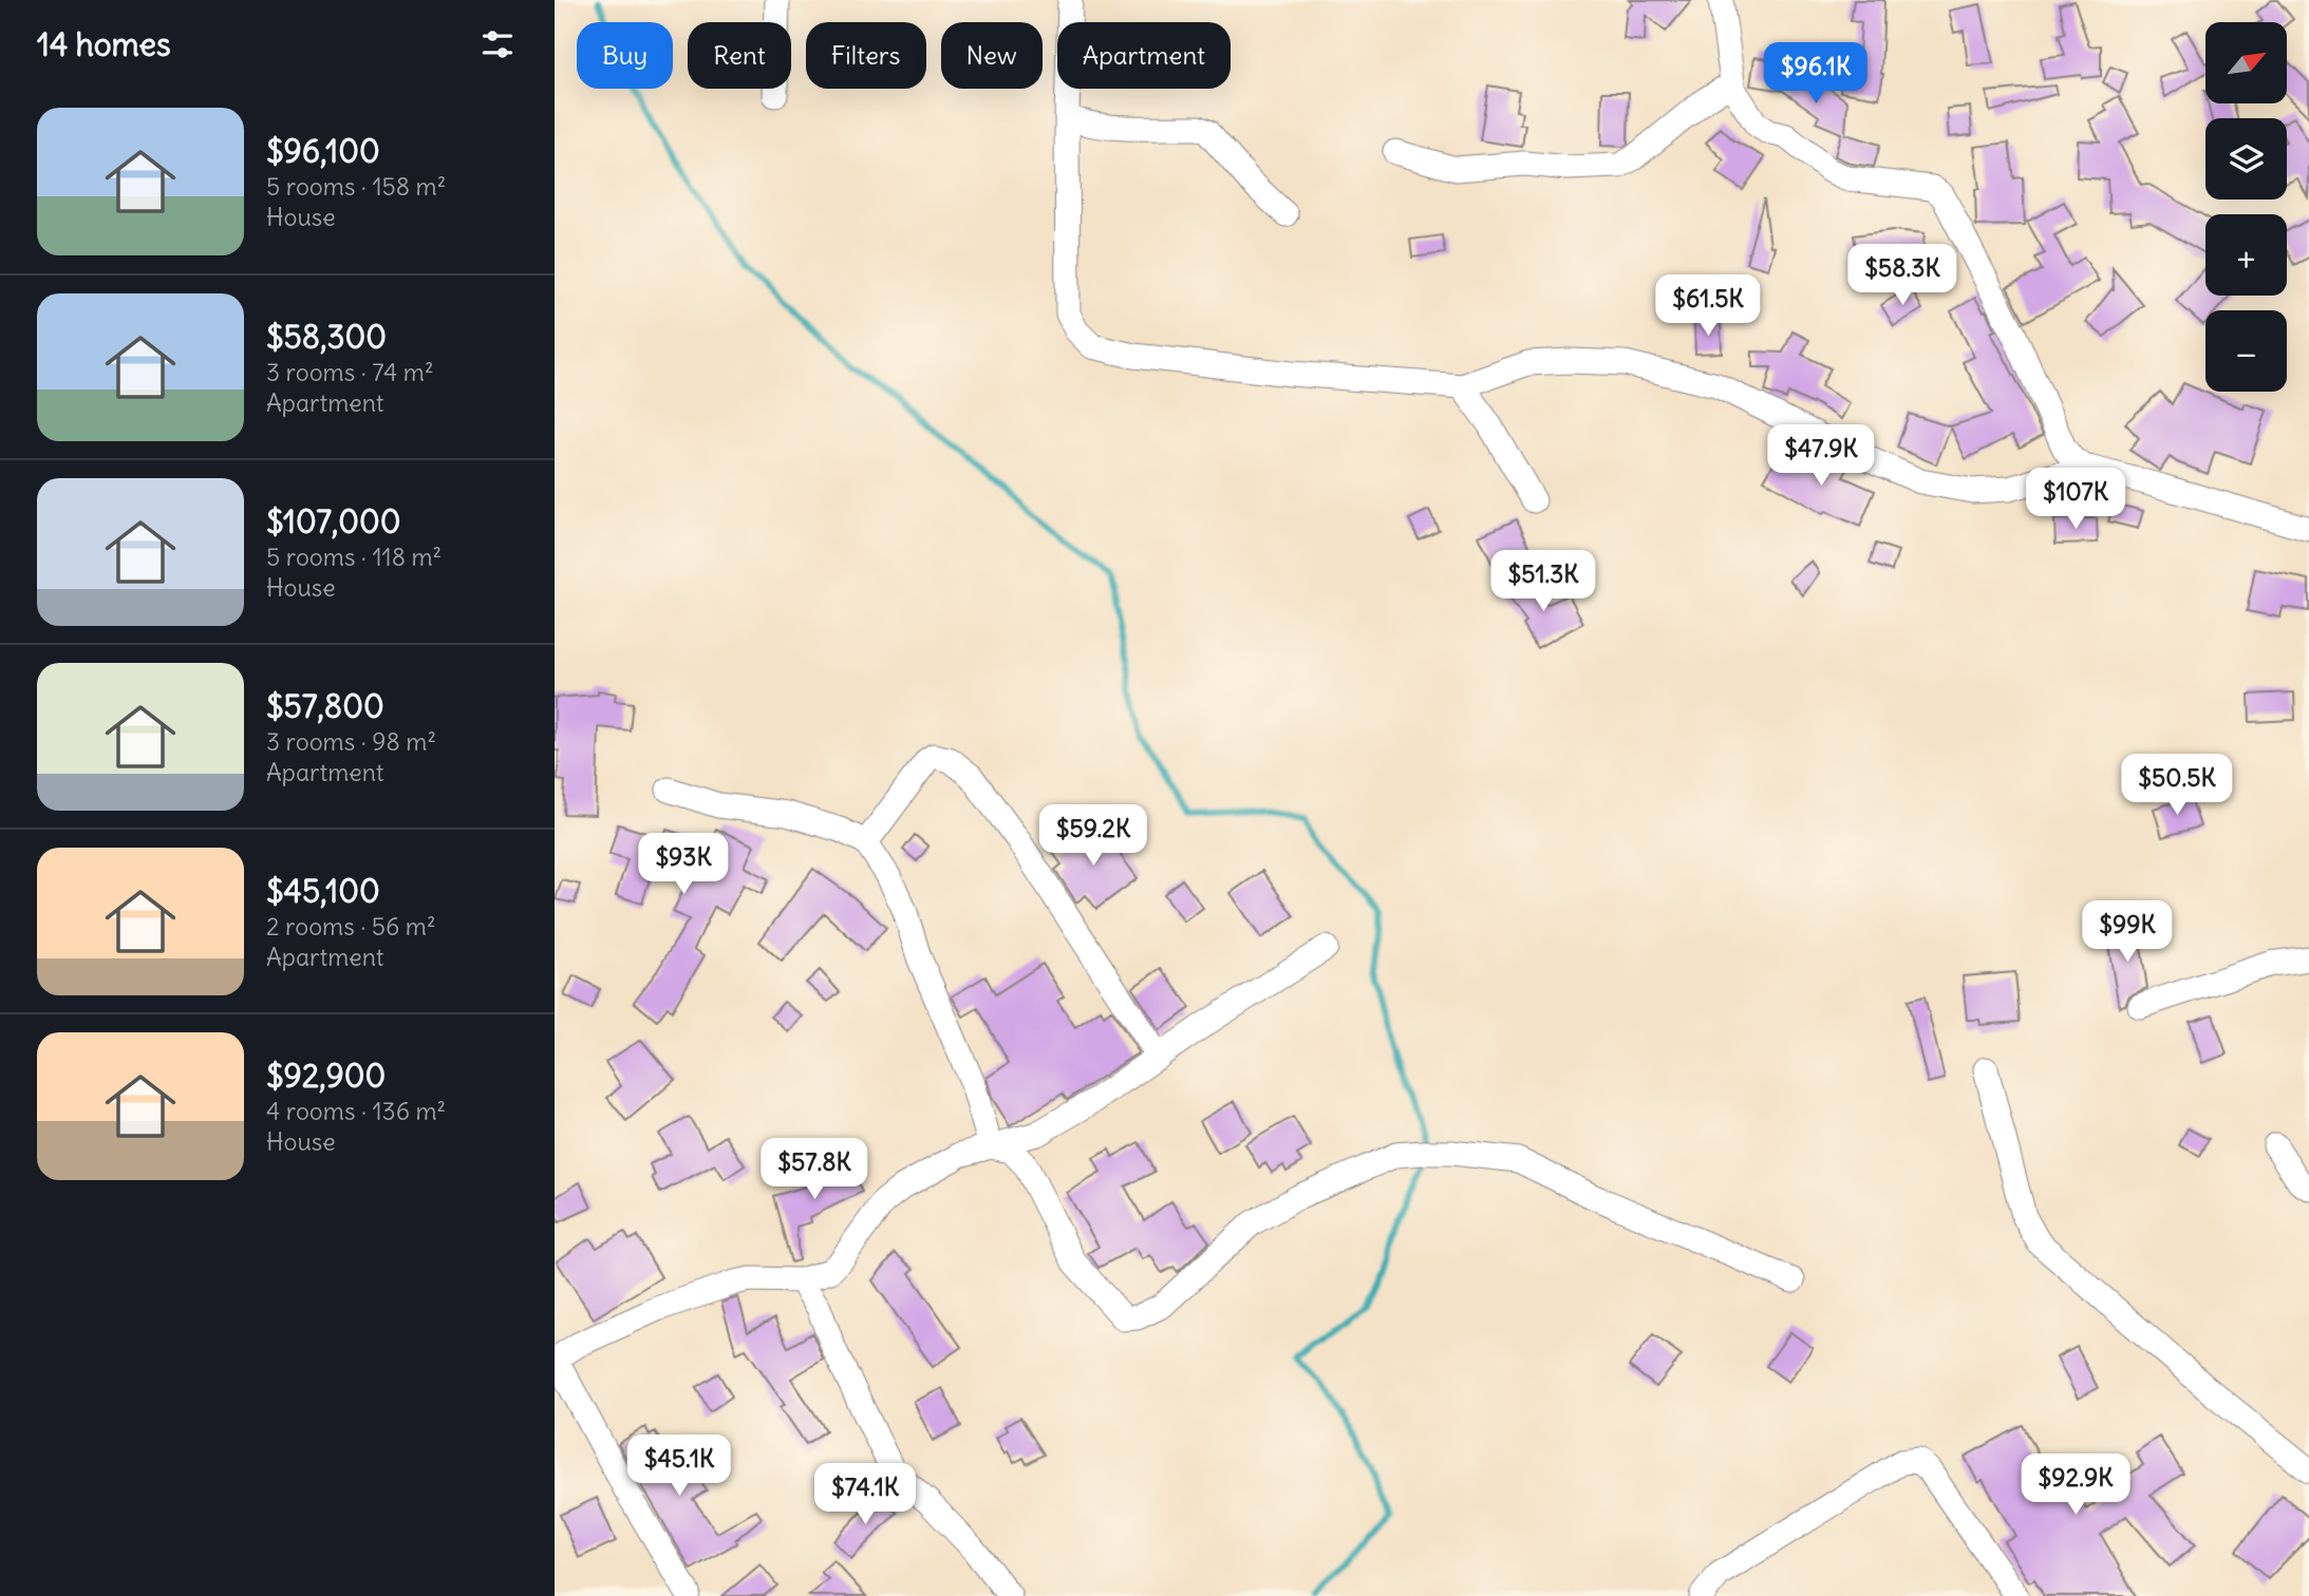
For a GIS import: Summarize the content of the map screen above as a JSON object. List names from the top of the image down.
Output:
{
  "north": "top right",
  "page": {
    "heading": "14 homes",
    "map_buttons": ["+", "−"],
    "chip": [
      "Buy",
      "Rent",
      "Filters",
      "New",
      "Apartment"
    ],
    "price": [
      "$96.1K",
      "$58.3K",
      "$61.5K",
      "$47.9K",
      "$107K",
      "$51.3K",
      "$50.5K",
      "$59.2K",
      "$93K",
      "$99K",
      "$57.8K",
      "$45.1K",
      "$92.9K",
      "$74.1K"
    ],
    "list": [
      {
        "name": "$96,100",
        "note": "5 rooms · 158 m² · House"
      },
      {
        "name": "$58,300",
        "note": "3 rooms · 74 m² · Apartment"
      },
      {
        "name": "$107,000",
        "note": "5 rooms · 118 m² · House"
      },
      {
        "name": "$57,800",
        "note": "3 rooms · 98 m² · Apartment"
      },
      {
        "name": "$45,100",
        "note": "2 rooms · 56 m² · Apartment"
      },
      {
        "name": "$92,900",
        "note": "4 rooms · 136 m² · House"
      }
    ]
  }
}
